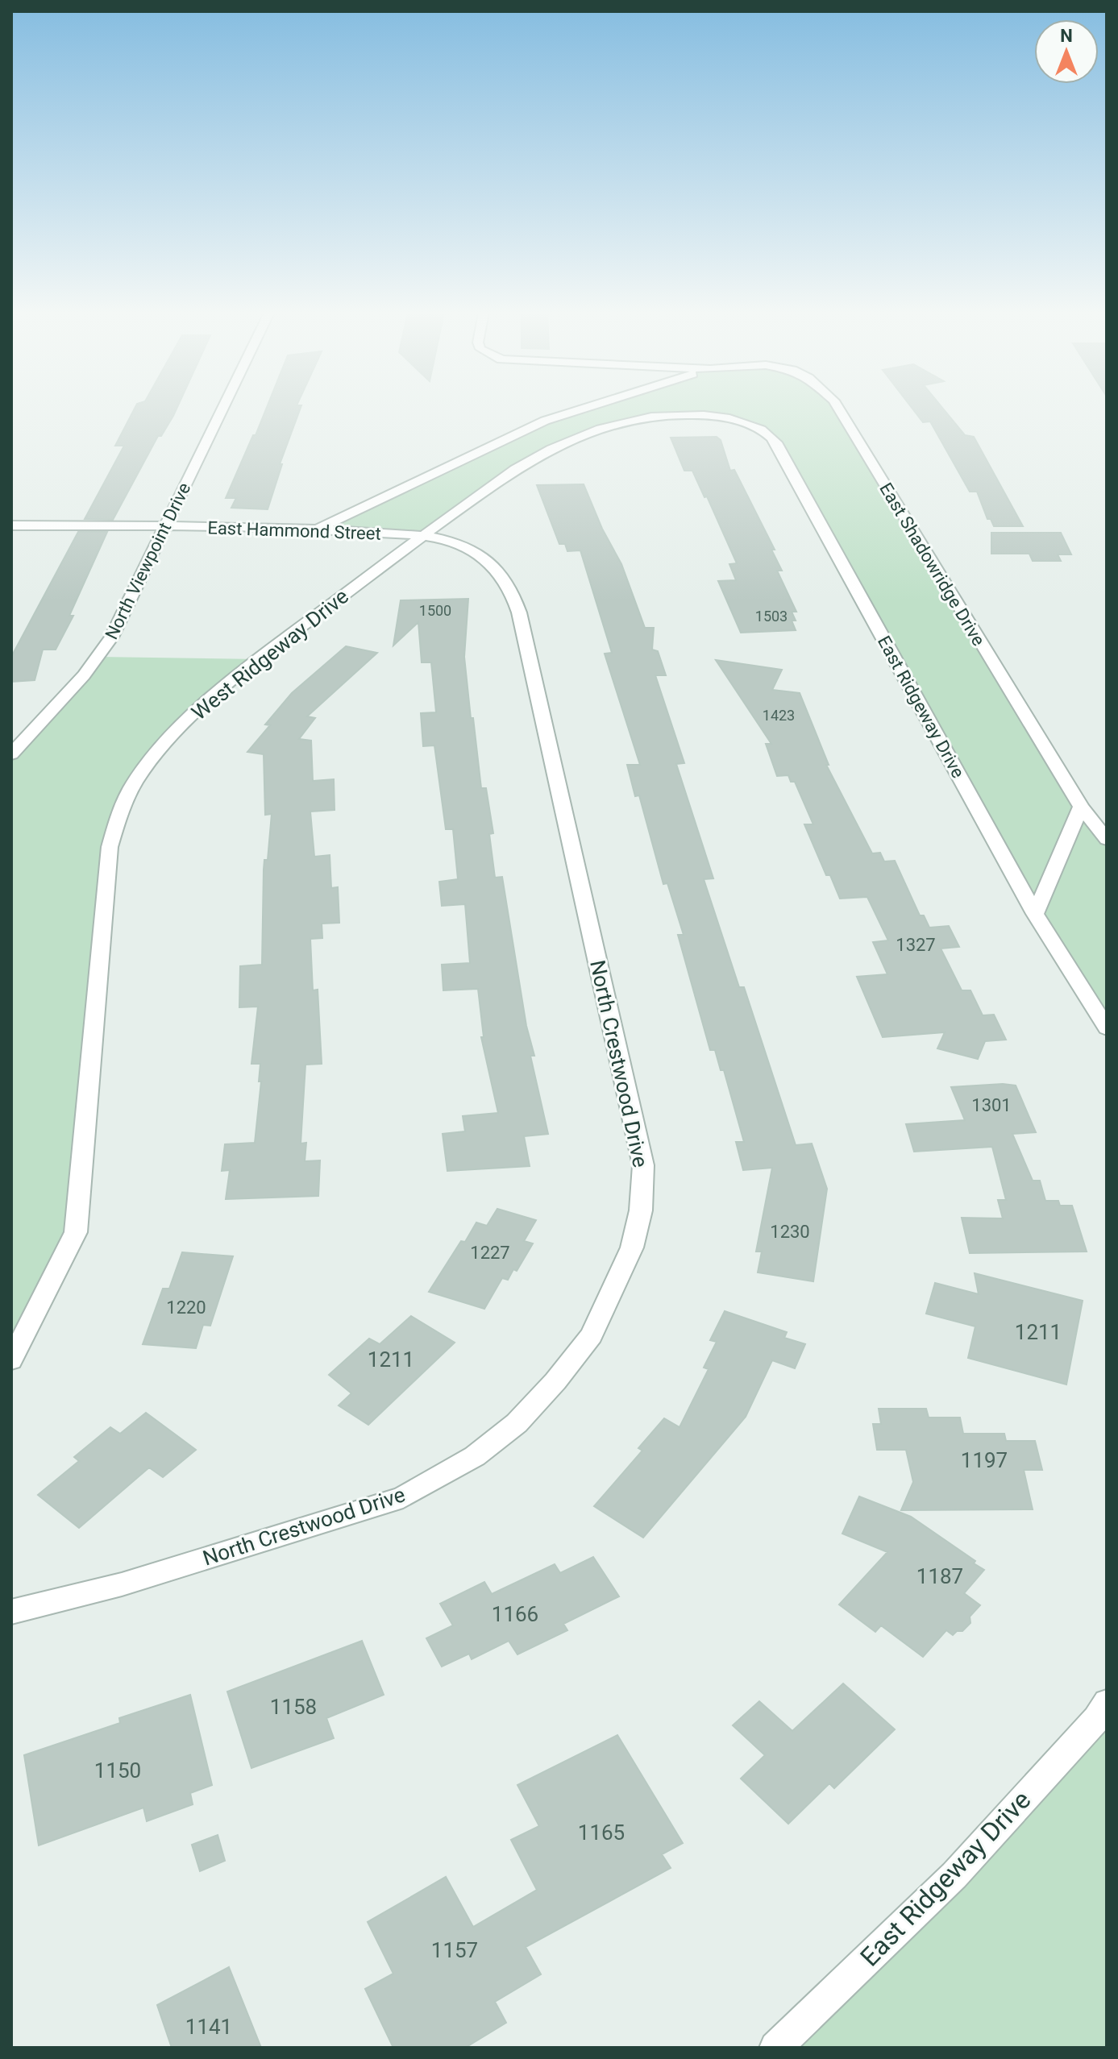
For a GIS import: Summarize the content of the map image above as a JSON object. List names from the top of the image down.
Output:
{
  "streets": {
    "street": [
      "East Hammond Street",
      "North Viewpoint Drive",
      "East Shadowridge Drive",
      "West Ridgeway Drive",
      "East Ridgeway Drive",
      "North Crestwood Drive"
    ]
  },
  "crossings": [
    ["East Hammond Street", "North Viewpoint Drive"],
    ["East Hammond Street", "West Ridgeway Drive"],
    ["East Hammond Street", "North Crestwood Drive"],
    ["West Ridgeway Drive", "East Ridgeway Drive"],
    ["West Ridgeway Drive", "North Crestwood Drive"]
  ],
  "house_numbers": [
    "1500",
    "1503",
    "1423",
    "1327",
    "1301",
    "1230",
    "1227",
    "1220",
    "1211",
    "1211",
    "1197",
    "1187",
    "1166",
    "1158",
    "1150",
    "1165",
    "1157",
    "1141"
  ],
  "north": "top"
}
